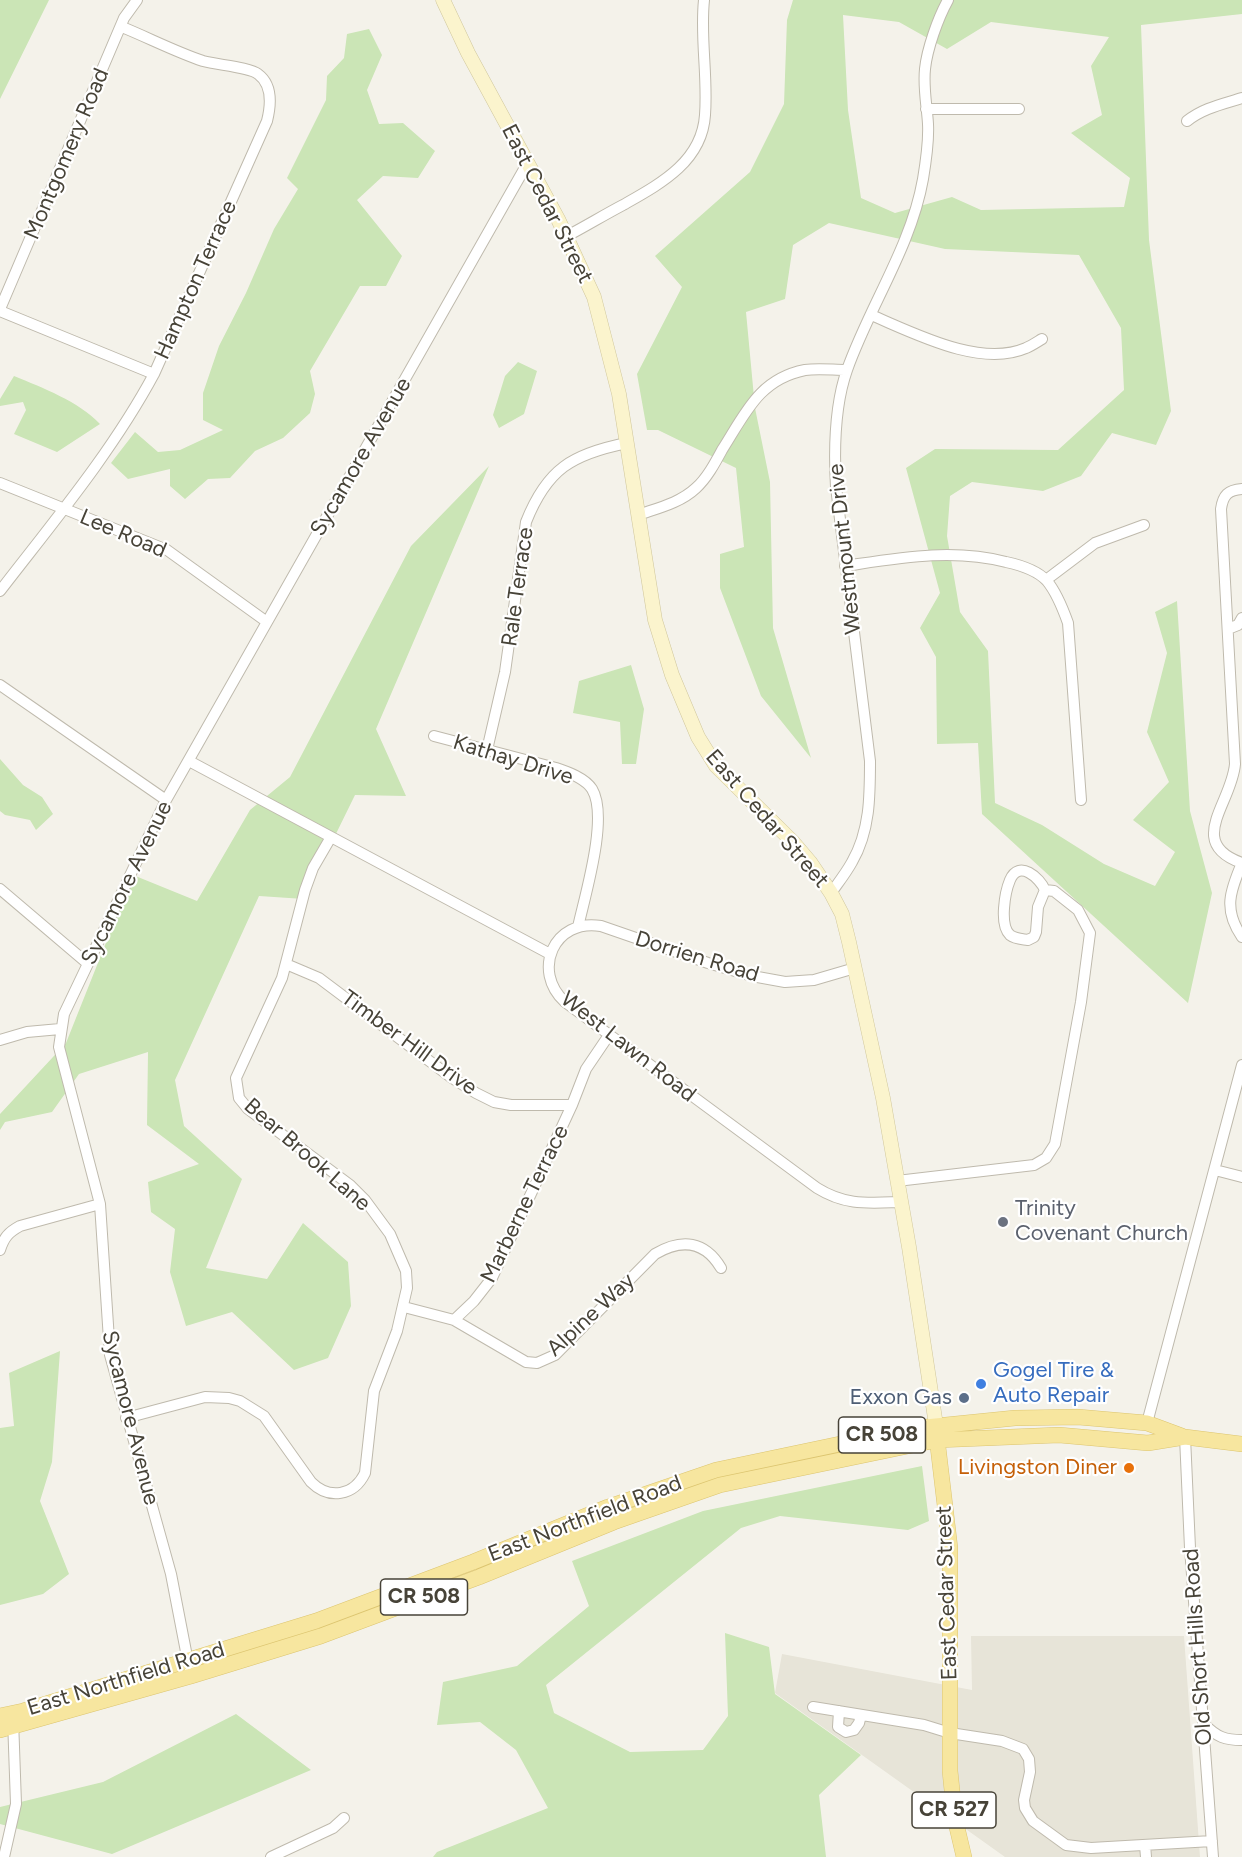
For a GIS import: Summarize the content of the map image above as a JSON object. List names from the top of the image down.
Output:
{
  "streets": {
    "main road": [
      "East Cedar Street",
      "CR 508",
      "East Northfield Road",
      "CR 527"
    ],
    "street": [
      "Montgomery Road",
      "Hampton Terrace",
      "Sycamore Avenue",
      "Lee Road",
      "Westmount Drive",
      "Rale Terrace",
      "Kathay Drive",
      "Dorrien Road",
      "Timber Hill Drive",
      "West Lawn Road",
      "Bear Brook Lane",
      "Marberne Terrace",
      "Alpine Way",
      "Old Short Hills Road"
    ]
  },
  "crossings": [
    ["Montgomery Road", "Hampton Terrace"],
    ["East Cedar Street", "Sycamore Avenue"],
    ["East Cedar Street", "Westmount Drive"],
    ["East Cedar Street", "Rale Terrace"],
    ["East Cedar Street", "Dorrien Road"],
    ["East Cedar Street", "West Lawn Road"],
    ["East Cedar Street", "East Northfield Road"],
    ["Hampton Terrace", "Lee Road"],
    ["Sycamore Avenue", "Lee Road"],
    ["Sycamore Avenue", "Bear Brook Lane"],
    ["Sycamore Avenue", "East Northfield Road"],
    ["Rale Terrace", "Kathay Drive"],
    ["Kathay Drive", "Dorrien Road"],
    ["Timber Hill Drive", "Bear Brook Lane"],
    ["Timber Hill Drive", "Marberne Terrace"],
    ["West Lawn Road", "Marberne Terrace"],
    ["Marberne Terrace", "Alpine Way"],
    ["East Northfield Road", "Old Short Hills Road"]
  ],
  "places": [
    "Trinity Covenant Church",
    "Gogel Tire & Auto Repair",
    "Exxon Gas",
    "Livingston Diner"
  ]
}
